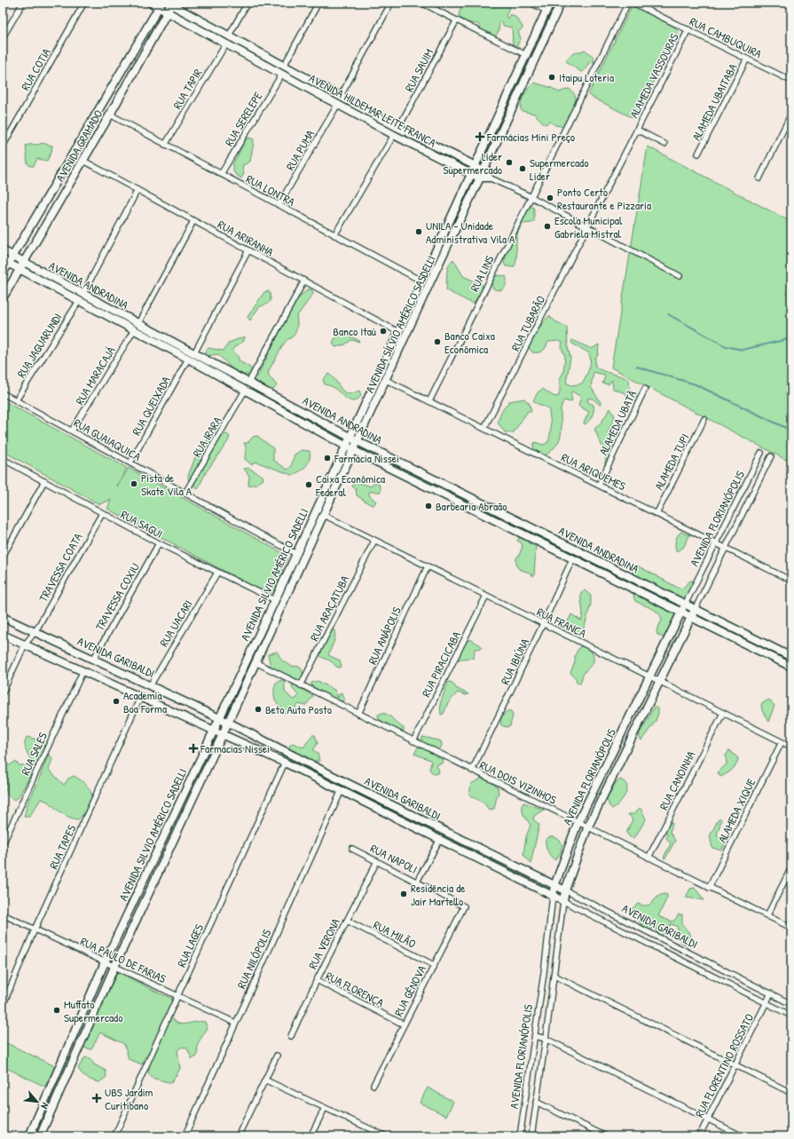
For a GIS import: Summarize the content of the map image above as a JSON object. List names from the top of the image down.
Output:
{
  "streets": {
    "main road": [
      "AVENIDA HILDEMAR LEITE FRANCA",
      "AVENIDA GRAMADO",
      "AVENIDA ANDRADINA",
      "AVENIDA SÍLVIO AMÉRICO SASDELLI",
      "AVENIDA FLORIANÓPOLIS",
      "AVENIDA SILVIO AMÉRICO SADELLI",
      "AVENIDA GARIBALDI"
    ],
    "street": [
      "RUA CAMBUQUIRA",
      "RUA COTIA",
      "RUA SAUIM",
      "ALAMEDA VASSOURAS",
      "RUA TAPIR",
      "ALAMEDA UBAITABA",
      "RUA SERELEPE",
      "RUA PUMA",
      "RUA LONTRA",
      "RUA ARIRANHA",
      "RUA LINS",
      "RUA TUBARÃO",
      "RUA JAGUARUNDI",
      "RUA MARACAJÁ",
      "RUA QUEIXADA",
      "ALAMEDA UBATÃ",
      "RUA IRARA",
      "RUA GUAIAQUICA",
      "ALAMEDA TUPI",
      "RUA ARIQUEMES",
      "RUA SAGUI",
      "TRAVESSA COATA",
      "TRAVESSA COXIU",
      "RUA ARAÇATUBA",
      "RUA FRANCA",
      "RUA UACARI",
      "RUA ANÁPOLIS",
      "RUA IBIÚNA",
      "RUA PIRACICABA",
      "RUA SALES",
      "RUA CANOINHA",
      "RUA DOIS VIZINHOS",
      "ALAMEDA XIQUE",
      "RUA TAPES",
      "RUA NAPOLI",
      "RUA MILÃO",
      "RUA VERONA",
      "RUA LAGES",
      "RUA NILÓPOLIS",
      "RUA PAULO DE FARIAS",
      "RUA FLORENÇA",
      "RUA GÊNOVA",
      "RUA FLORENTINO ROSSATO"
    ]
  },
  "crossings": [
    ["RUA CAMBUQUIRA", "ALAMEDA VASSOURAS"],
    ["RUA CAMBUQUIRA", "ALAMEDA UBAITABA"],
    ["RUA SAUIM", "AVENIDA HILDEMAR LEITE FRANCA"],
    ["ALAMEDA VASSOURAS", "RUA TUBARÃO"],
    ["RUA TAPIR", "AVENIDA HILDEMAR LEITE FRANCA"],
    ["RUA TAPIR", "RUA LONTRA"],
    ["AVENIDA HILDEMAR LEITE FRANCA", "RUA SERELEPE"],
    ["AVENIDA HILDEMAR LEITE FRANCA", "AVENIDA GRAMADO"],
    ["AVENIDA HILDEMAR LEITE FRANCA", "RUA PUMA"],
    ["AVENIDA HILDEMAR LEITE FRANCA", "AVENIDA SÍLVIO AMÉRICO SASDELLI"],
    ["AVENIDA HILDEMAR LEITE FRANCA", "AVENIDA SILVIO AMÉRICO SADELLI"],
    ["RUA SERELEPE", "RUA LONTRA"],
    ["AVENIDA GRAMADO", "RUA LONTRA"],
    ["AVENIDA GRAMADO", "RUA ARIRANHA"],
    ["AVENIDA GRAMADO", "AVENIDA ANDRADINA"],
    ["RUA PUMA", "RUA LONTRA"],
    ["RUA LONTRA", "AVENIDA SILVIO AMÉRICO SADELLI"],
    ["RUA ARIRANHA", "AVENIDA SILVIO AMÉRICO SADELLI"],
    ["RUA LINS", "RUA ARIQUEMES"],
    ["AVENIDA ANDRADINA", "AVENIDA SÍLVIO AMÉRICO SASDELLI"],
    ["AVENIDA ANDRADINA", "RUA JAGUARUNDI"],
    ["AVENIDA ANDRADINA", "RUA MARACAJÁ"],
    ["AVENIDA ANDRADINA", "RUA QUEIXADA"],
    ["AVENIDA ANDRADINA", "RUA IRARA"],
    ["AVENIDA ANDRADINA", "AVENIDA FLORIANÓPOLIS"],
    ["AVENIDA ANDRADINA", "AVENIDA SILVIO AMÉRICO SADELLI"],
    ["AVENIDA ANDRADINA", "RUA IBIÚNA"],
    ["RUA TUBARÃO", "RUA ARIQUEMES"],
    ["AVENIDA SÍLVIO AMÉRICO SASDELLI", "RUA ARIQUEMES"],
    ["AVENIDA SÍLVIO AMÉRICO SASDELLI", "AVENIDA SILVIO AMÉRICO SADELLI"],
    ["RUA JAGUARUNDI", "RUA GUAIAQUICA"],
    ["RUA MARACAJÁ", "RUA GUAIAQUICA"],
    ["RUA QUEIXADA", "RUA GUAIAQUICA"],
    ["ALAMEDA UBATÃ", "RUA ARIQUEMES"],
    ["RUA IRARA", "RUA GUAIAQUICA"],
    ["RUA GUAIAQUICA", "AVENIDA SILVIO AMÉRICO SADELLI"],
    ["ALAMEDA TUPI", "RUA ARIQUEMES"],
    ["RUA ARIQUEMES", "AVENIDA FLORIANÓPOLIS"],
    ["AVENIDA FLORIANÓPOLIS", "RUA FRANCA"],
    ["AVENIDA FLORIANÓPOLIS", "AVENIDA GARIBALDI"],
    ["AVENIDA FLORIANÓPOLIS", "RUA DOIS VIZINHOS"],
    ["RUA SAGUI", "TRAVESSA COATA"],
    ["RUA SAGUI", "AVENIDA SILVIO AMÉRICO SADELLI"],
    ["RUA SAGUI", "TRAVESSA COXIU"],
    ["RUA SAGUI", "RUA UACARI"],
    ["TRAVESSA COATA", "AVENIDA GARIBALDI"],
    ["AVENIDA SILVIO AMÉRICO SADELLI", "RUA FRANCA"],
    ["AVENIDA SILVIO AMÉRICO SADELLI", "AVENIDA GARIBALDI"],
    ["AVENIDA SILVIO AMÉRICO SADELLI", "RUA DOIS VIZINHOS"],
    ["AVENIDA SILVIO AMÉRICO SADELLI", "RUA PAULO DE FARIAS"],
    ["TRAVESSA COXIU", "AVENIDA GARIBALDI"],
    ["RUA ARAÇATUBA", "RUA FRANCA"],
    ["RUA ARAÇATUBA", "RUA DOIS VIZINHOS"],
    ["RUA FRANCA", "RUA ANÁPOLIS"],
    ["RUA FRANCA", "RUA IBIÚNA"],
    ["RUA FRANCA", "RUA PIRACICABA"],
    ["RUA FRANCA", "RUA CANOINHA"],
    ["RUA FRANCA", "ALAMEDA XIQUE"],
    ["RUA UACARI", "AVENIDA GARIBALDI"],
    ["RUA ANÁPOLIS", "RUA DOIS VIZINHOS"],
    ["AVENIDA GARIBALDI", "RUA SALES"],
    ["AVENIDA GARIBALDI", "RUA TAPES"],
    ["AVENIDA GARIBALDI", "RUA LAGES"],
    ["AVENIDA GARIBALDI", "RUA NILÓPOLIS"],
    ["AVENIDA GARIBALDI", "RUA FLORENTINO ROSSATO"],
    ["RUA IBIÚNA", "RUA DOIS VIZINHOS"],
    ["RUA PIRACICABA", "RUA DOIS VIZINHOS"],
    ["RUA CANOINHA", "RUA DOIS VIZINHOS"],
    ["RUA DOIS VIZINHOS", "ALAMEDA XIQUE"],
    ["RUA TAPES", "RUA PAULO DE FARIAS"],
    ["RUA NAPOLI", "RUA VERONA"],
    ["RUA NAPOLI", "RUA GÊNOVA"],
    ["RUA MILÃO", "RUA VERONA"],
    ["RUA MILÃO", "RUA GÊNOVA"],
    ["RUA VERONA", "RUA FLORENÇA"],
    ["RUA LAGES", "RUA PAULO DE FARIAS"],
    ["RUA NILÓPOLIS", "RUA PAULO DE FARIAS"],
    ["RUA FLORENÇA", "RUA GÊNOVA"]
  ],
  "places": {
    "other": [
      "Itaipu Loteria",
      "Líder Supermercado",
      "Supermercado Lider",
      "Ponto Certo Restaurante e Pizzaria",
      "Escola Municipal Gabriela Mistral",
      "UNILA - Unidade Administrativa Vila A",
      "Banco Itaú",
      "Banco Caixa Econômica",
      "Farmácia Nissei",
      "Pista de Skate Vila A",
      "Caixa Econômica Federal",
      "Barbearia Abraão",
      "Academia Boa Forma",
      "Beto Auto Posto",
      "Residência de Jair Martello",
      "Muffato Supermercado"
    ],
    "health": ["Farmácias Mini Preço", "Farmacias Nissei", "UBS Jardim Curitibano"]
  },
  "north": "bottom right"
}
